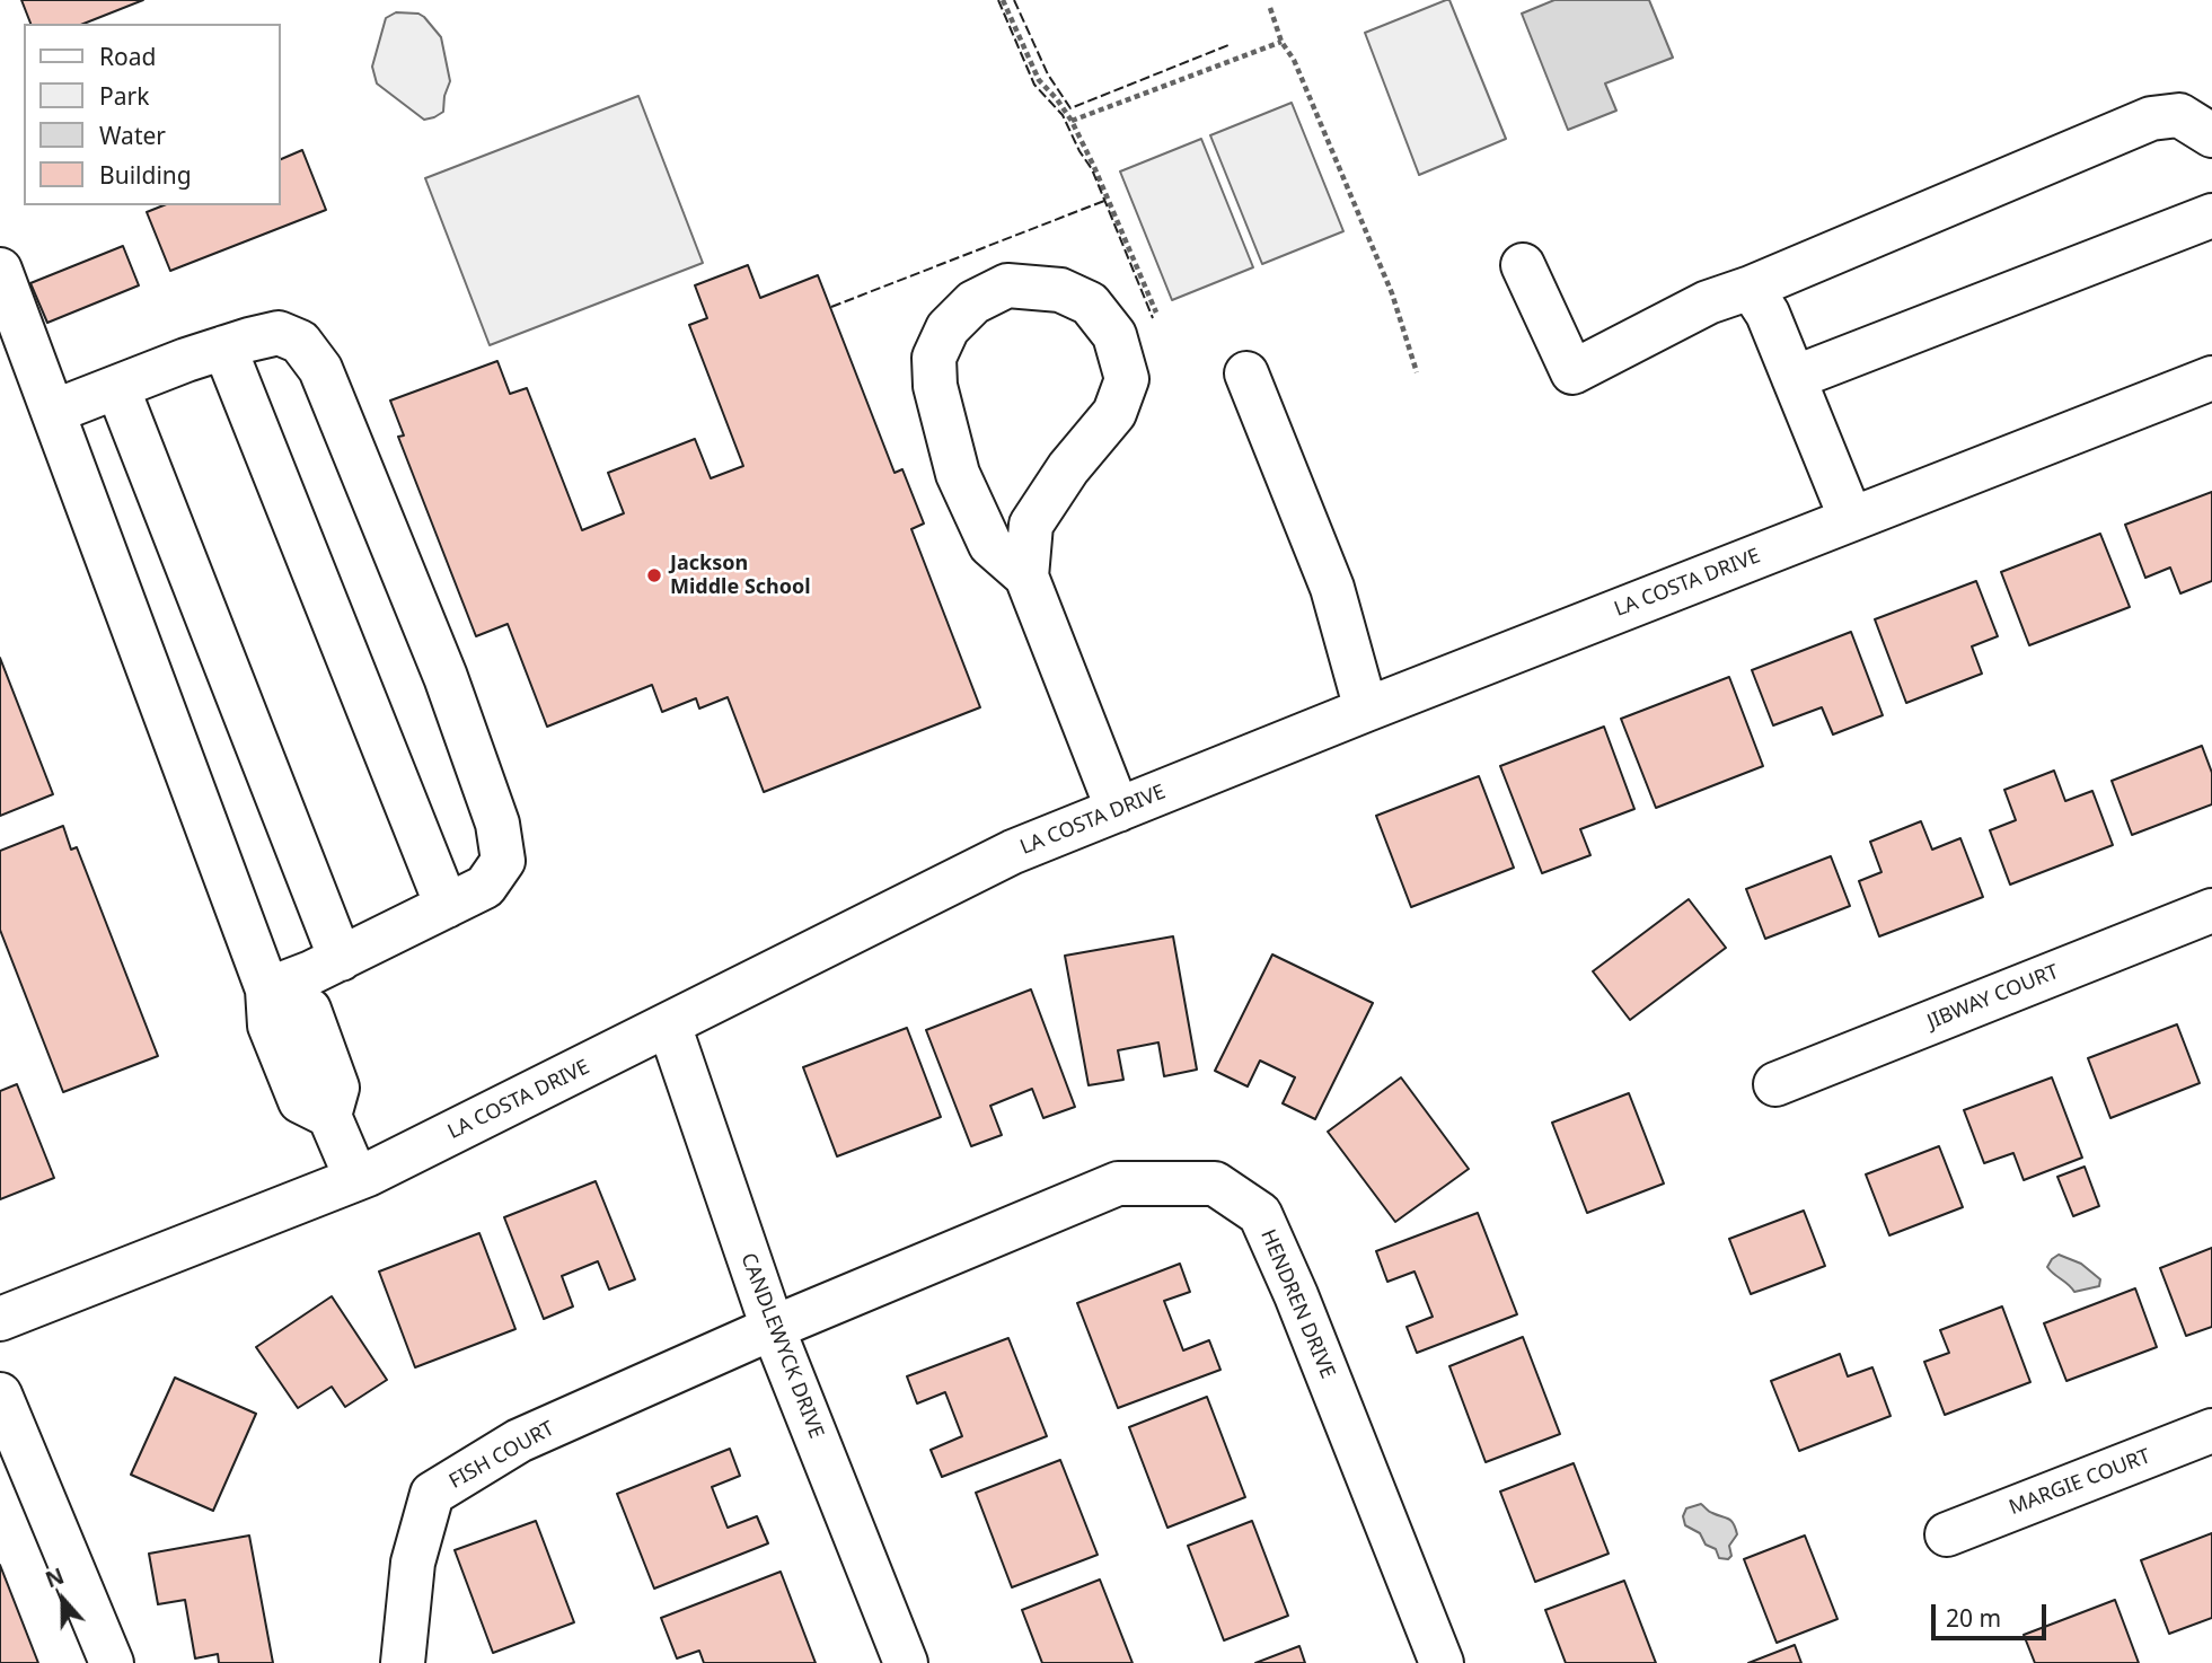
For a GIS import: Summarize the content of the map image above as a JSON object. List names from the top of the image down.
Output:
{
  "streets": {
    "street": [
      "LA COSTA DRIVE",
      "JIBWAY COURT",
      "HENDREN DRIVE",
      "CANDLEWYCK DRIVE",
      "FISH COURT",
      "MARGIE COURT"
    ]
  },
  "crossings": [
    ["LA COSTA DRIVE", "CANDLEWYCK DRIVE"],
    ["HENDREN DRIVE", "CANDLEWYCK DRIVE"],
    ["HENDREN DRIVE", "FISH COURT"],
    ["CANDLEWYCK DRIVE", "FISH COURT"]
  ],
  "places": ["Jackson Middle School"],
  "legend": [
    "Road",
    "Park",
    "Water",
    "Building"
  ],
  "scale_bar": "20 m",
  "north": "top"
}
